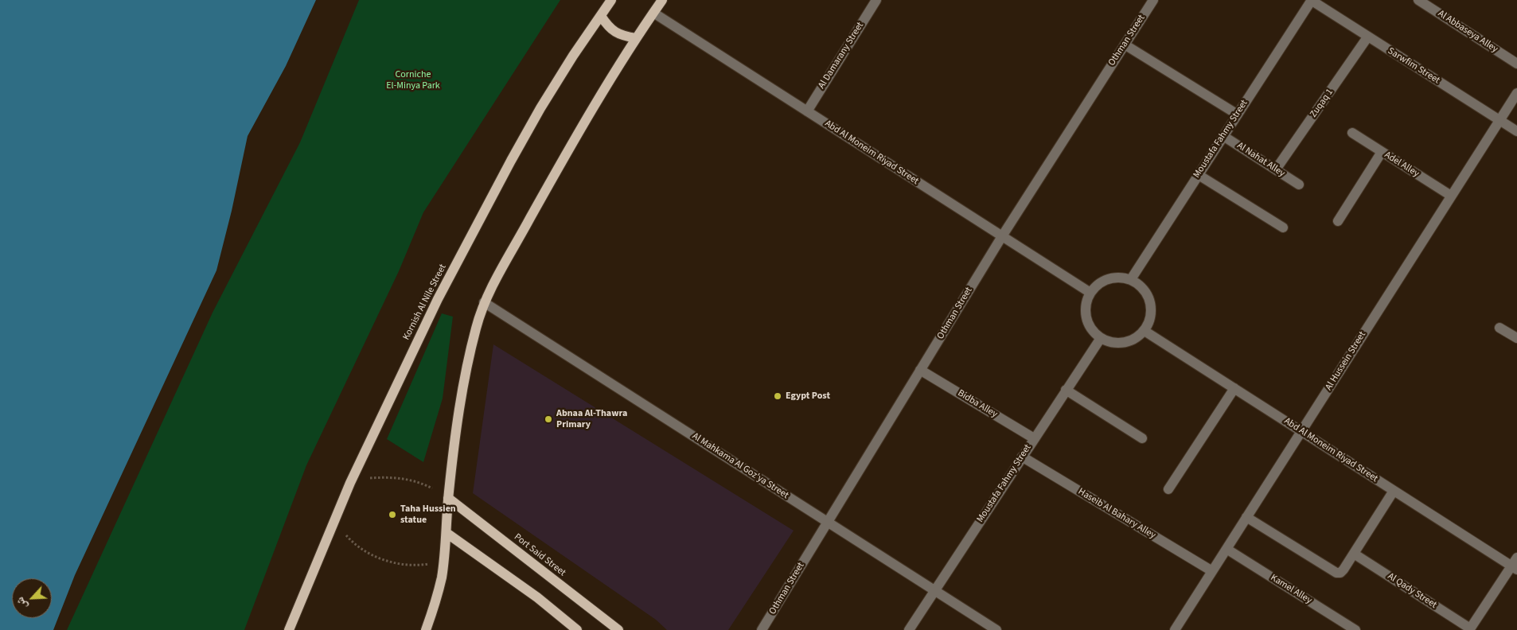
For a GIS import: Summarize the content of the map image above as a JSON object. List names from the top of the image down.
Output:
{
  "streets": {
    "main road": ["Kornish Al Nile Street", "Port Said Street"],
    "street": [
      "Al Abbaseya Alley",
      "Othman Street",
      "Al Damarany Street",
      "Sarwfim Street",
      "Zuqaq 1",
      "Moustafa Fahmy Street",
      "Abd Al Moneim Riyad Street",
      "Al Nahat Alley",
      "Adel Alley",
      "Al Hussein Street",
      "Bidba Alley",
      "Al Mahkama Al Goz'ya Street",
      "Haseib Al Bahary Alley",
      "Kamel Alley",
      "Al Qady Street"
    ]
  },
  "crossings": [
    ["Othman Street", "Abd Al Moneim Riyad Street"],
    ["Othman Street", "Bidba Alley"],
    ["Othman Street", "Al Mahkama Al Goz'ya Street"],
    ["Al Damarany Street", "Abd Al Moneim Riyad Street"],
    ["Sarwfim Street", "Zuqaq 1"],
    ["Sarwfim Street", "Moustafa Fahmy Street"],
    ["Sarwfim Street", "Al Hussein Street"],
    ["Zuqaq 1", "Al Nahat Alley"],
    ["Moustafa Fahmy Street", "Abd Al Moneim Riyad Street"],
    ["Moustafa Fahmy Street", "Al Nahat Alley"],
    ["Moustafa Fahmy Street", "Bidba Alley"],
    ["Moustafa Fahmy Street", "Al Mahkama Al Goz'ya Street"],
    ["Moustafa Fahmy Street", "Haseib Al Bahary Alley"],
    ["Abd Al Moneim Riyad Street", "Al Hussein Street"],
    ["Adel Alley", "Al Hussein Street"],
    ["Kornish Al Nile Street", "Port Said Street"],
    ["Al Hussein Street", "Haseib Al Bahary Alley"],
    ["Al Hussein Street", "Kamel Alley"]
  ],
  "parks": ["Corniche El-Minya Park"],
  "places": ["Egypt Post", "Abnaa Al-Thawra Primary", "Taha Hussien statue"],
  "north": "bottom left"
}
